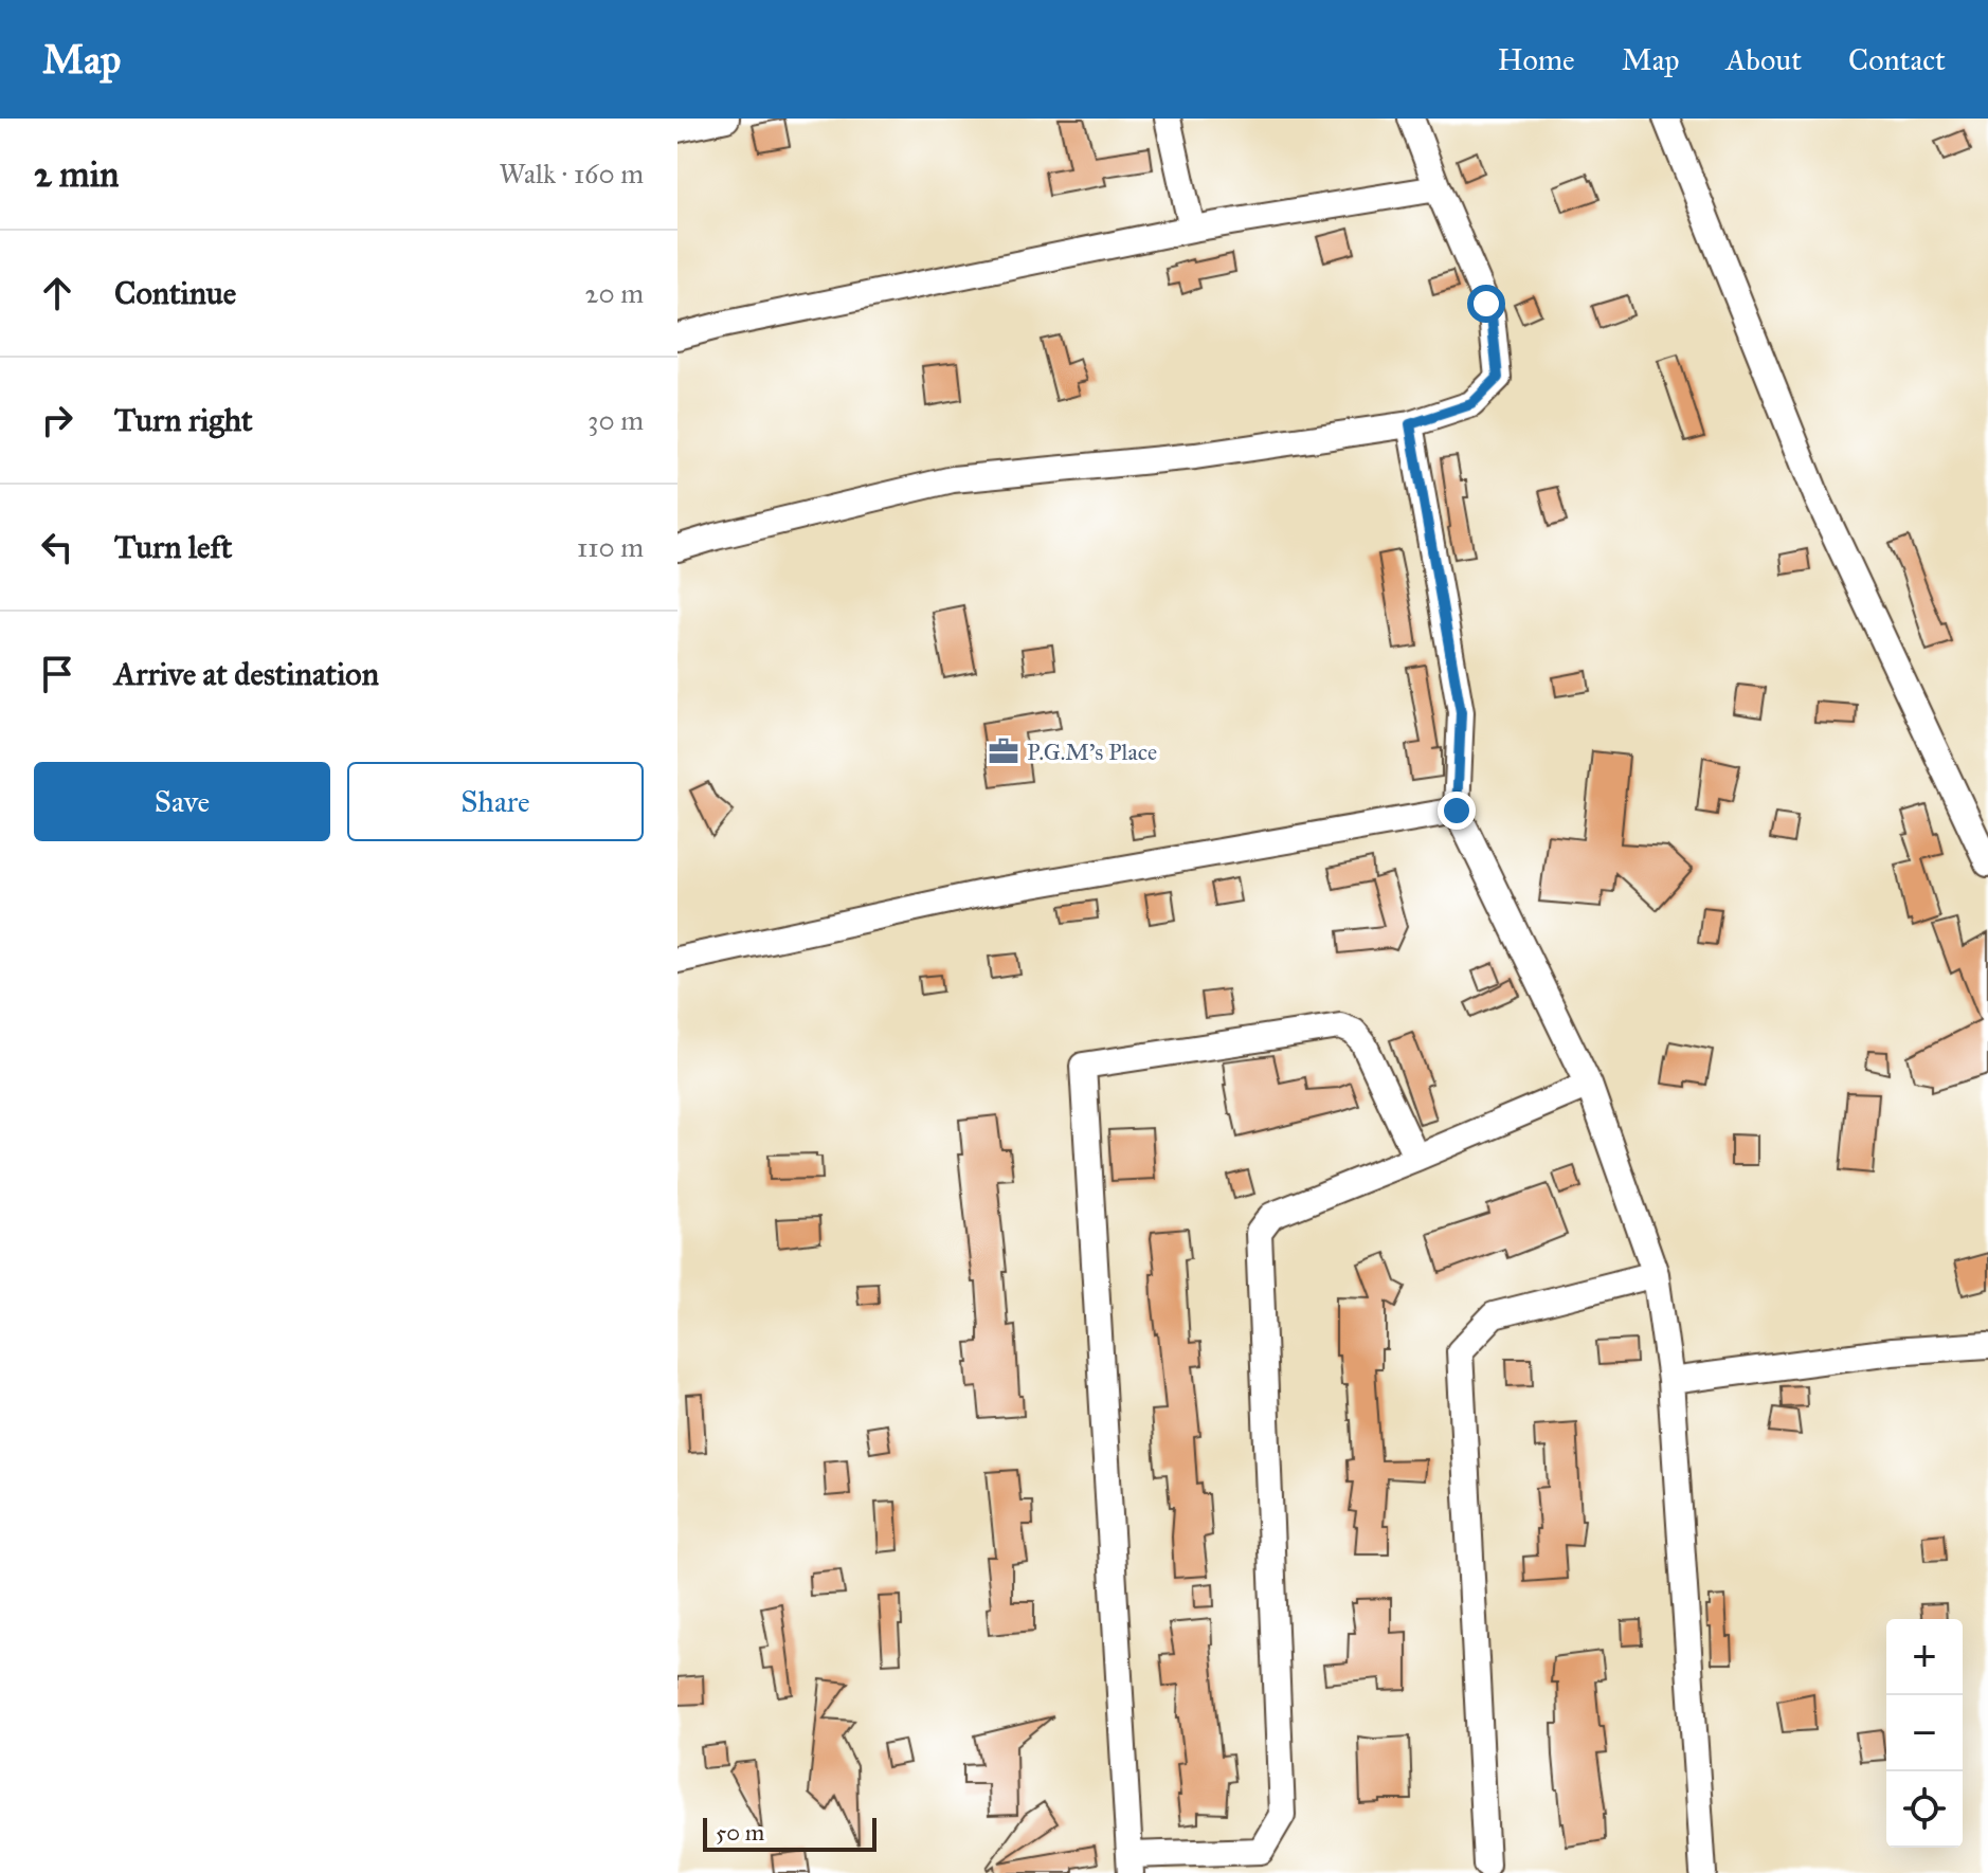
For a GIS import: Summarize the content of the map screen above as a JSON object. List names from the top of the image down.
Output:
{
  "places": {
    "office": ["P.G.M’s Place"]
  },
  "scale_bar": "50 m",
  "page": {
    "header": "Map",
    "nav": [
      "Home",
      "Map",
      "About",
      "Contact"
    ],
    "heading": ["2 min", "Walk · 160 m"],
    "list": [
      ["Continue", "20 m"],
      ["Turn right", "30 m"],
      ["Turn left", "110 m"],
      "Arrive at destination"
    ],
    "buttons": ["Save", "Share"],
    "map_buttons": ["+", "−"],
    "scale": "50 m"
  }
}
